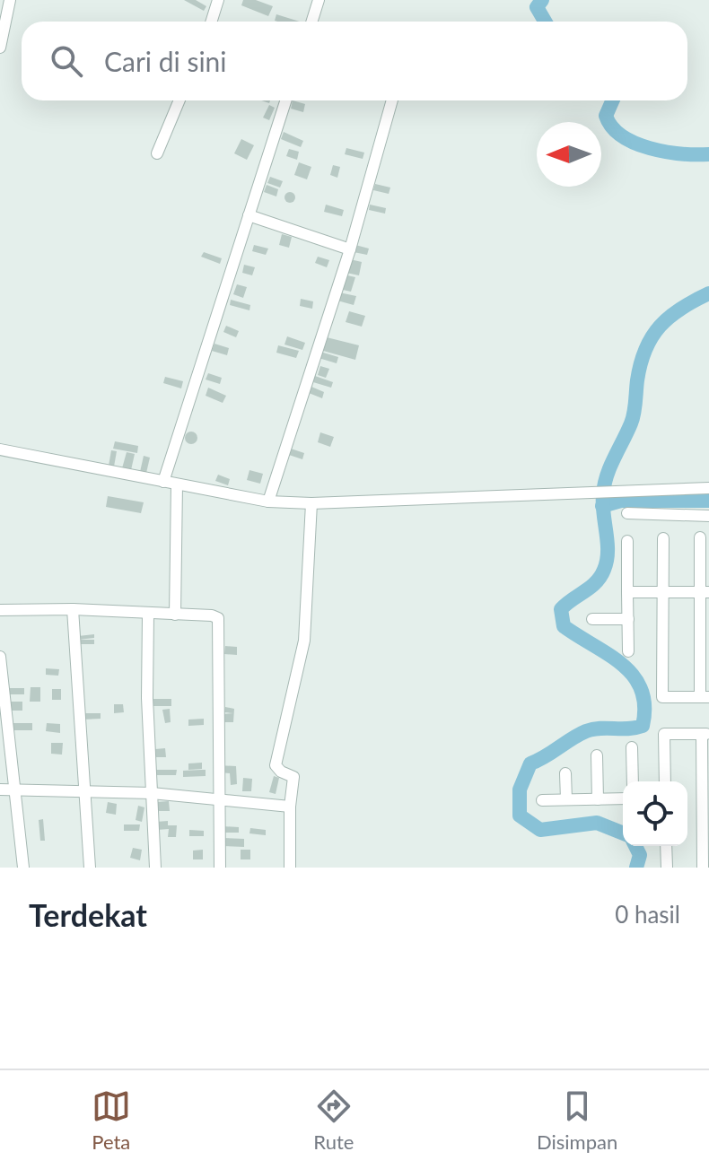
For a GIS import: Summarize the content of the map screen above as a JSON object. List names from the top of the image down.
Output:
{
  "north": "left",
  "page": {
    "search": "Cari di sini",
    "heading": ["Terdekat", "0 hasil"],
    "nav": ["Peta", "Rute", "Disimpan"]
  }
}
